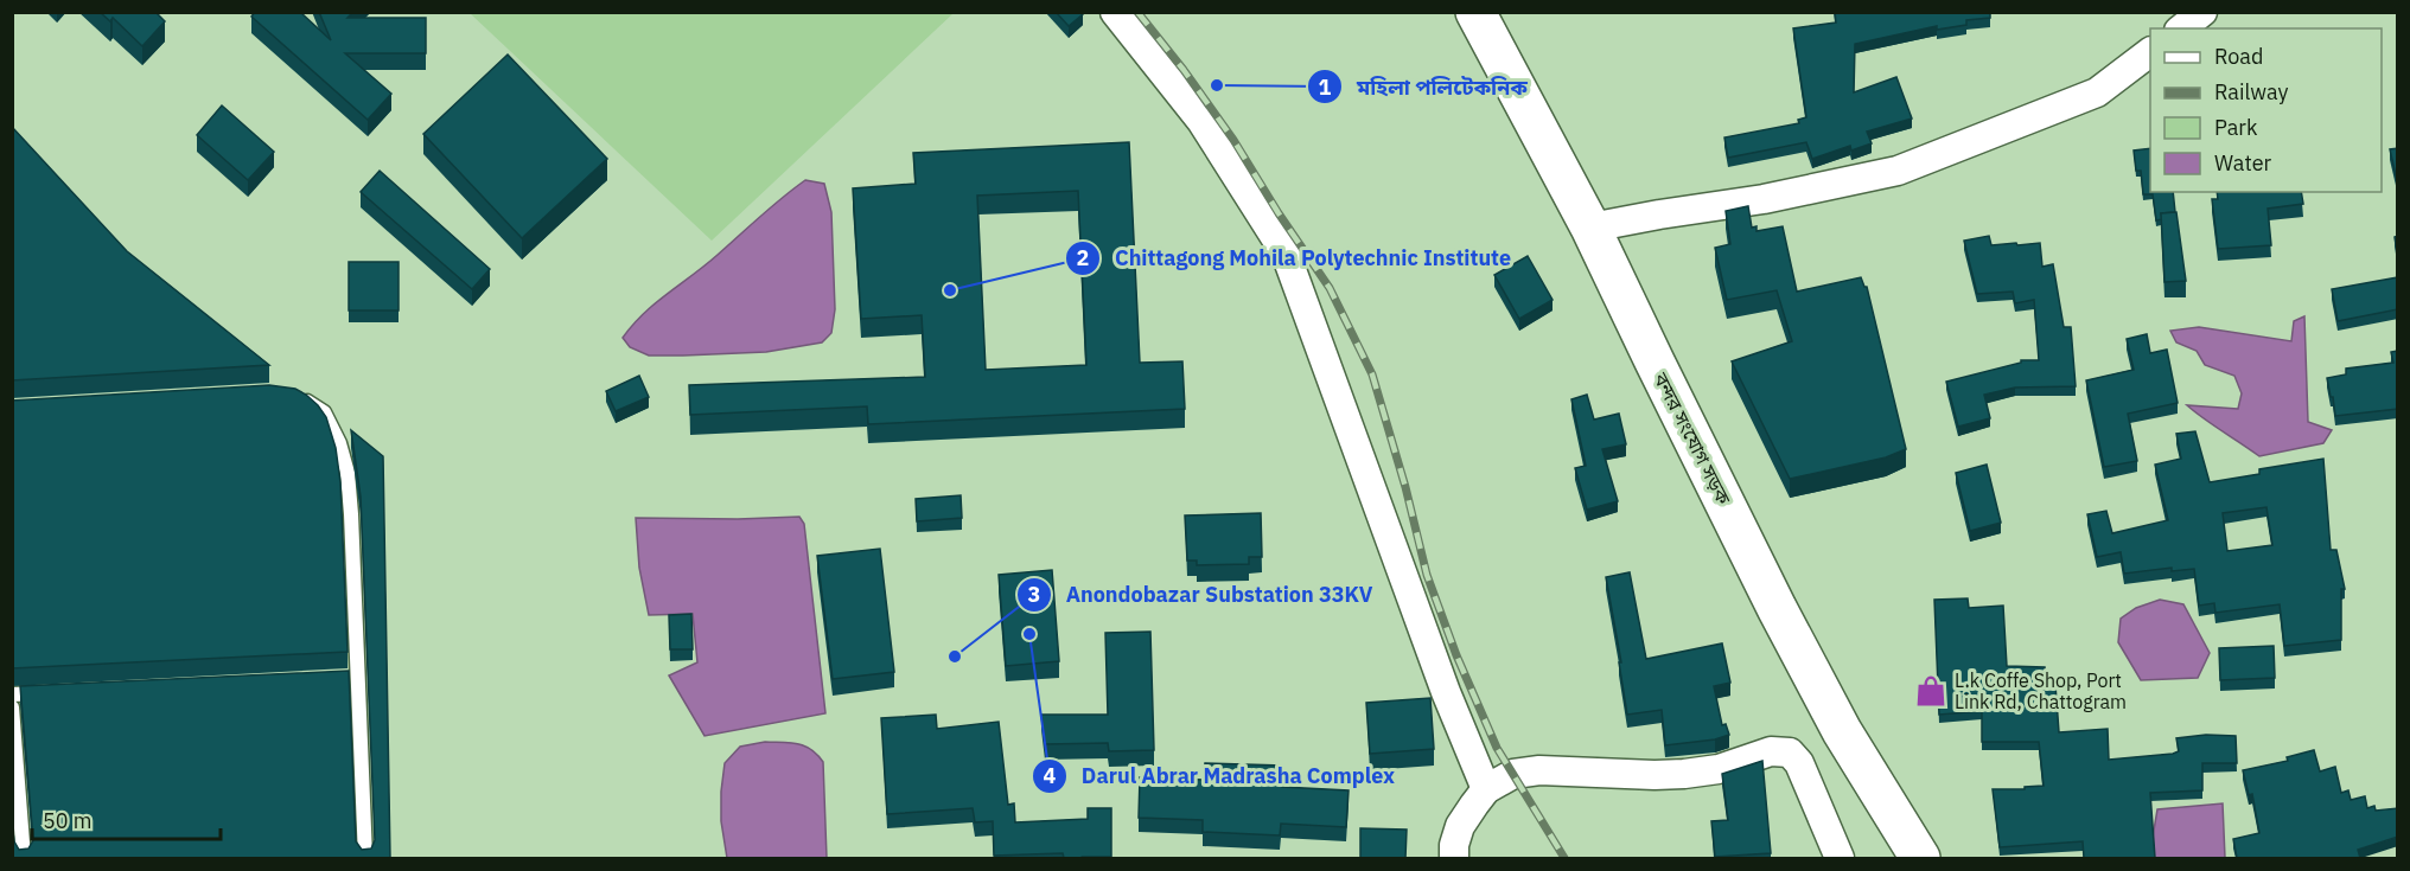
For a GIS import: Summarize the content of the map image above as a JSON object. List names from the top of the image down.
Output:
{
  "streets": {
    "highway": ["বন্দর সংযোগ সড়ক"]
  },
  "places": {
    "other": [
      "মহিলা পলিটেকনিক",
      "Chittagong Mohila Polytechnic Institute",
      "Darul Abrar Madrasha Complex",
      "Anondobazar Substation 33KV"
    ],
    "shop": ["L.k Coffe Shop, Port Link Rd, Chattogram"]
  },
  "legend": [
    "Road",
    "Railway",
    "Park",
    "Water"
  ],
  "scale_bar": "50 m"
}
